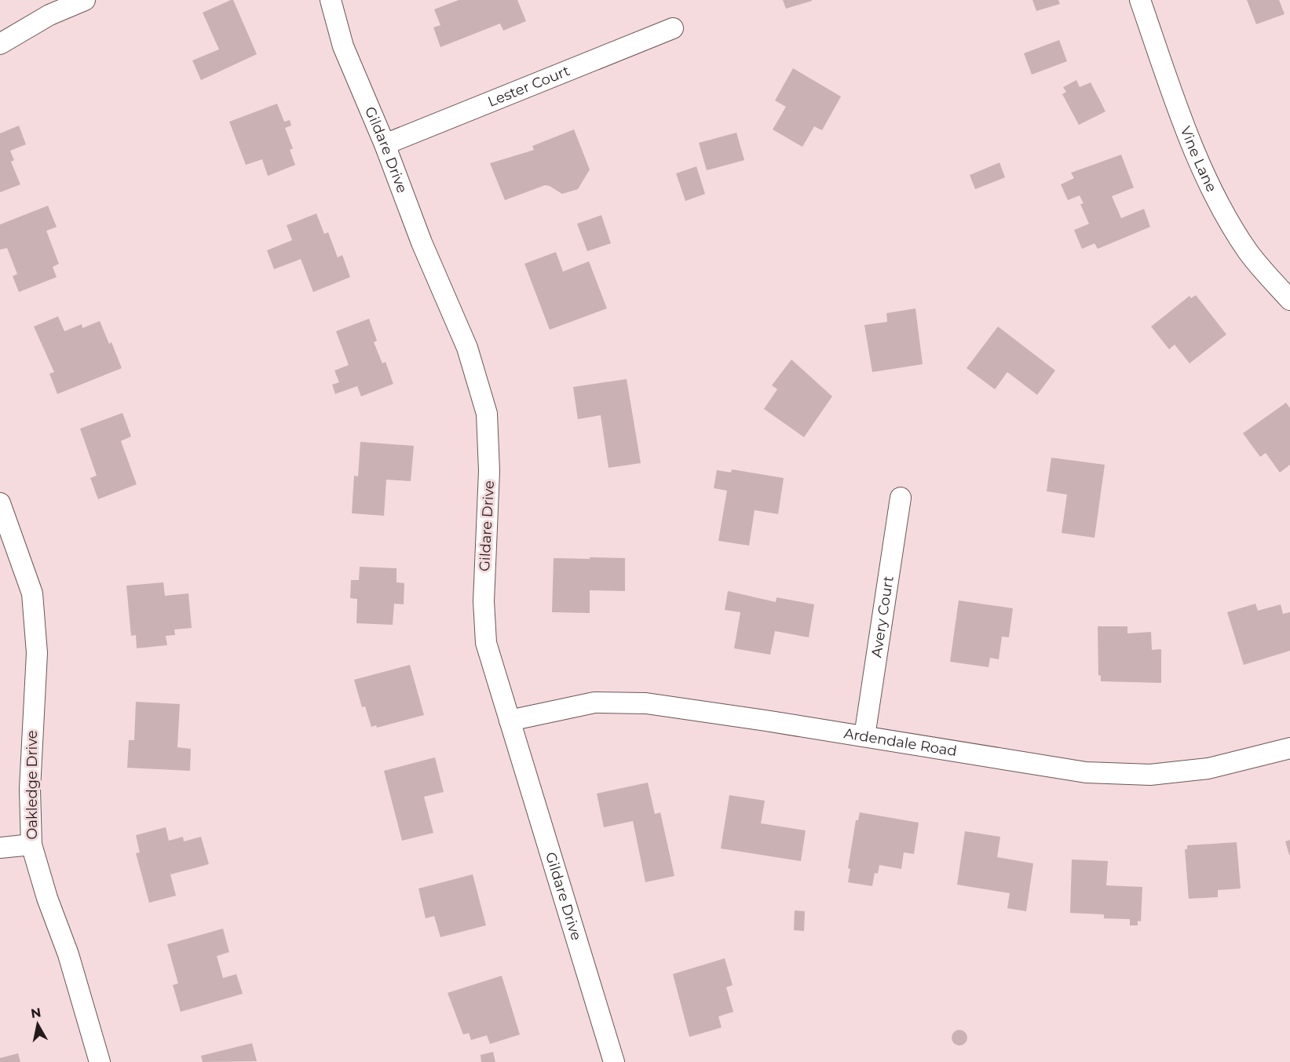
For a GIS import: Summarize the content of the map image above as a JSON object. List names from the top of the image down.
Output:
{
  "streets": {
    "street": [
      "Lester Court",
      "Gildare Drive",
      "Vine Lane",
      "Avery Court",
      "Ardendale Road",
      "Oakledge Drive"
    ]
  },
  "crossings": [
    ["Lester Court", "Gildare Drive"],
    ["Gildare Drive", "Ardendale Road"],
    ["Avery Court", "Ardendale Road"]
  ],
  "north": "top"
}
